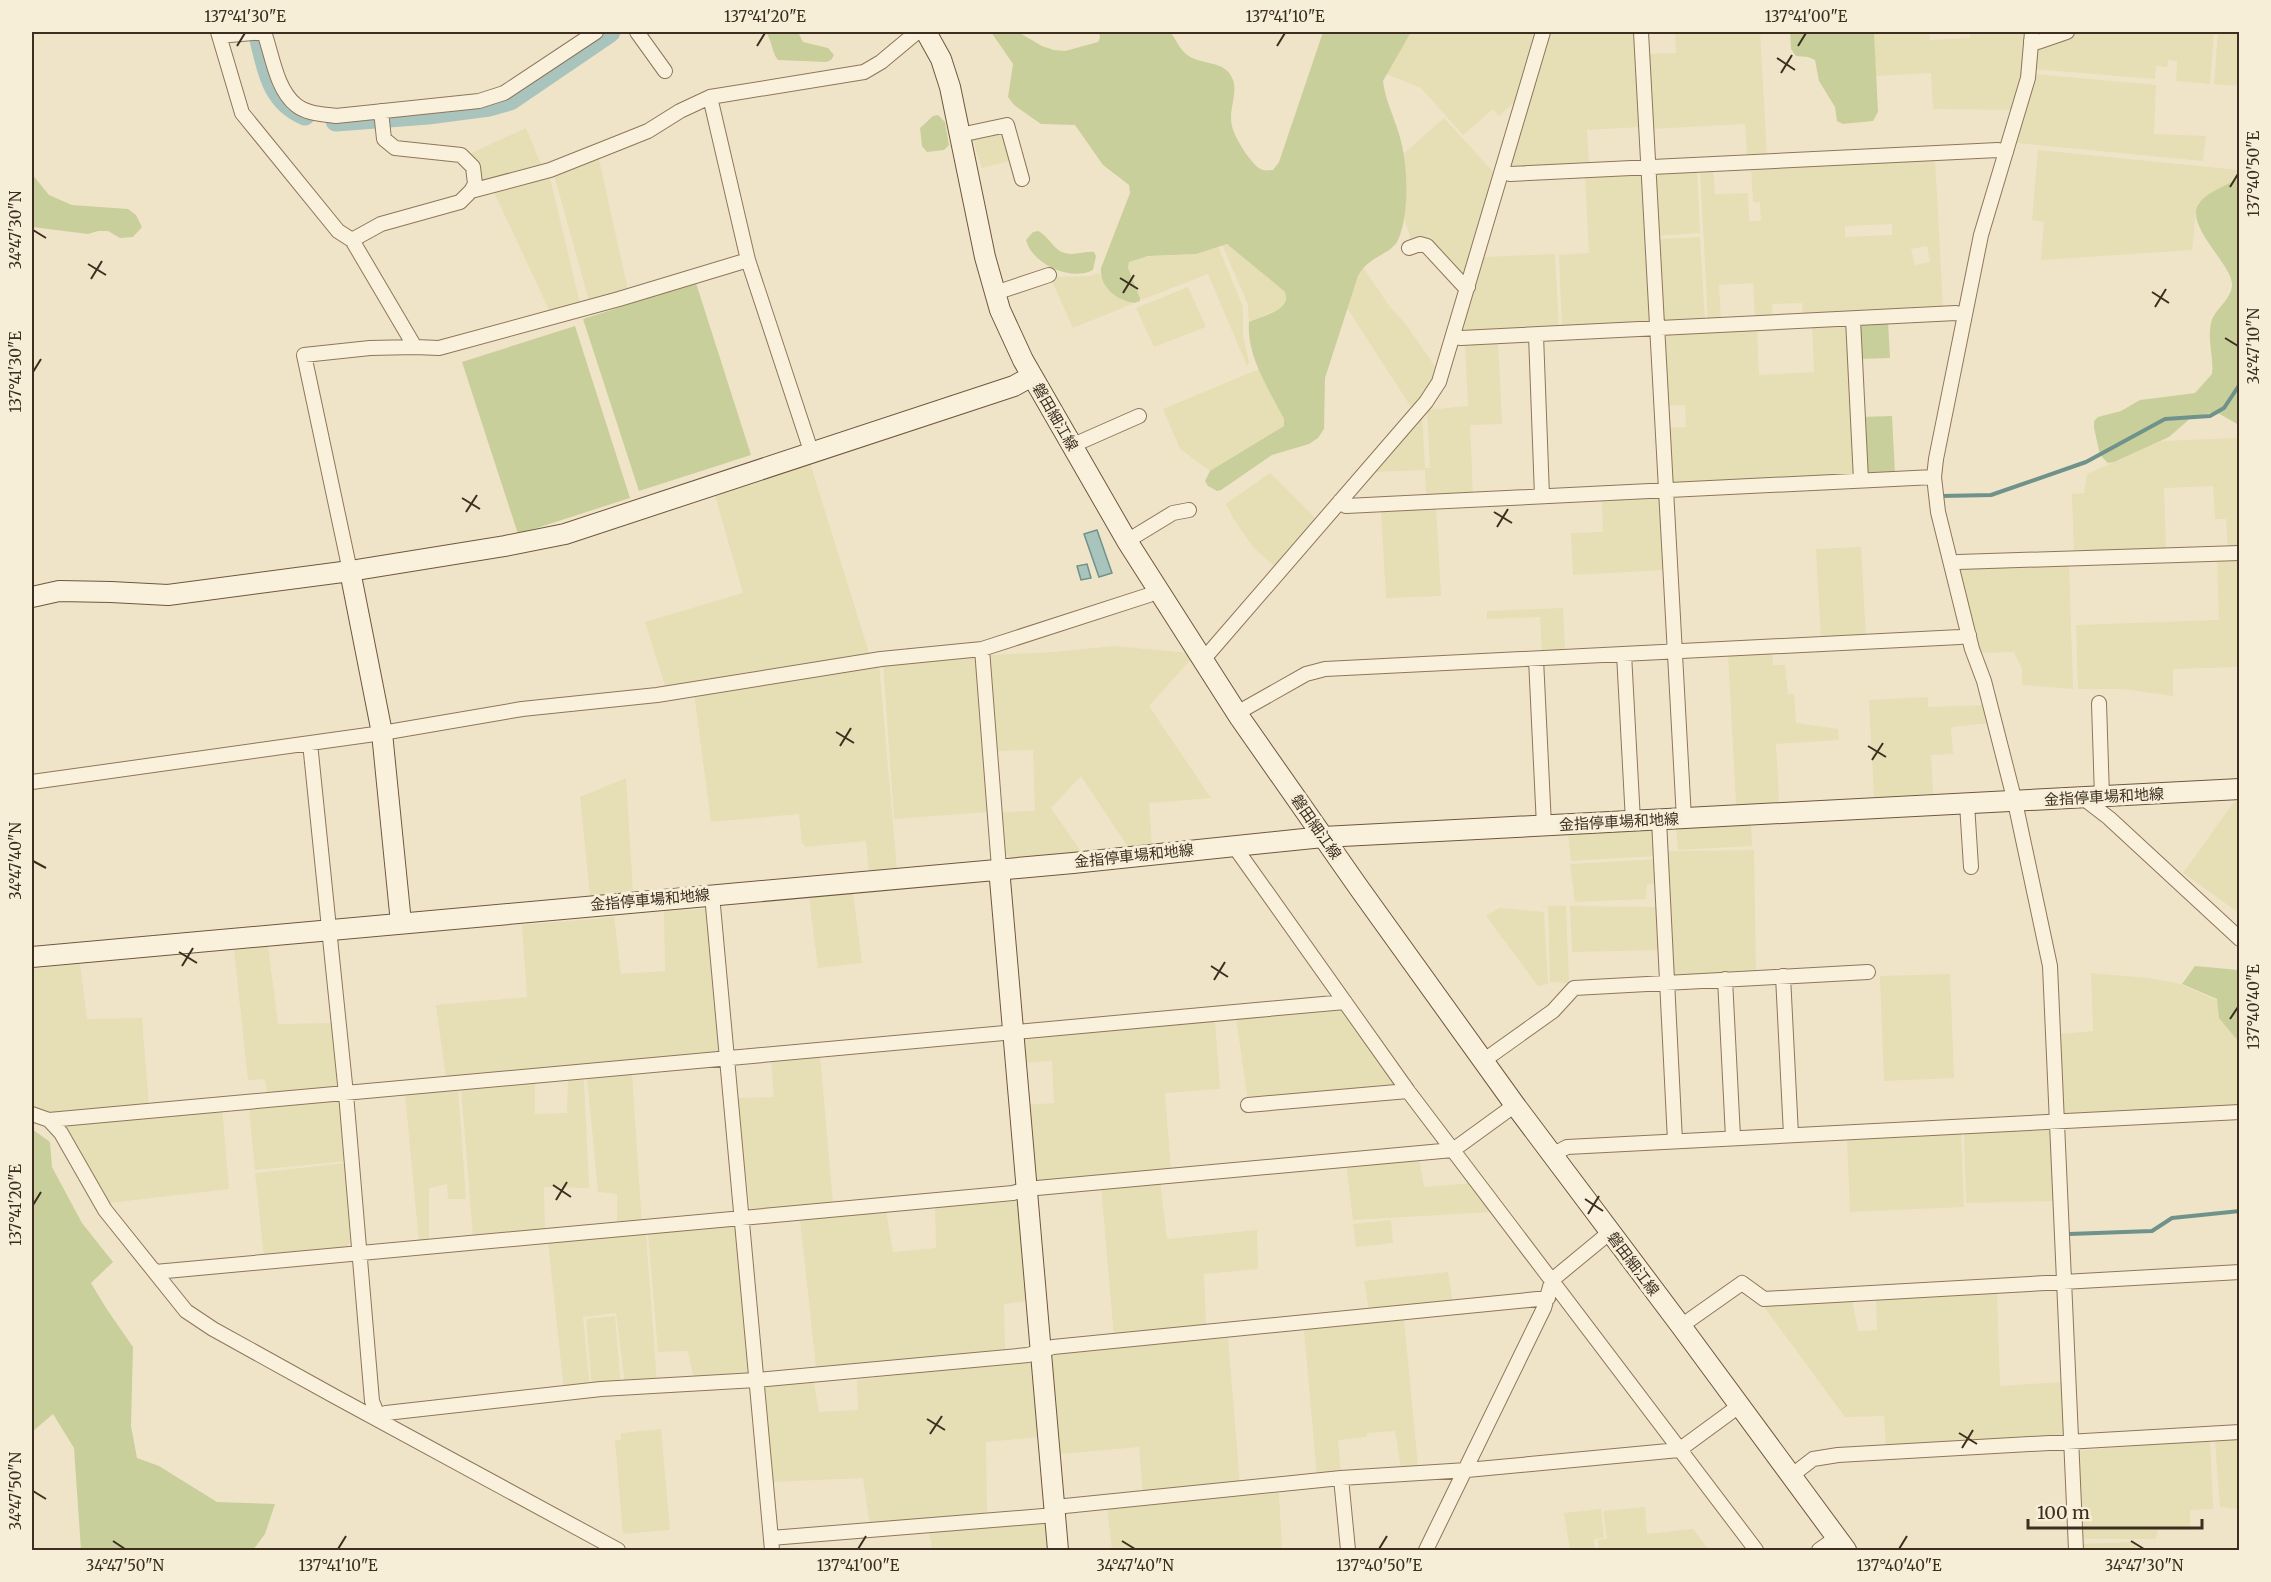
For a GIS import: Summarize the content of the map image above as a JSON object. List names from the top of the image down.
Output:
{
  "streets": {
    "main road": ["磐田細江線", "金指停車場和地線"]
  },
  "crossings": [
    ["磐田細江線", "金指停車場和地線"]
  ],
  "scale_bar": "100 m",
  "coordinates": [
    "137°41'30\"E",
    "137°41'20\"E",
    "137°41'10\"E",
    "137°41'00\"E",
    "137°40'50\"E",
    "34°47'30\"N",
    "34°47'10\"N",
    "34°47'40\"N",
    "137°40'40\"E",
    "34°47'50\"N"
  ]
}
